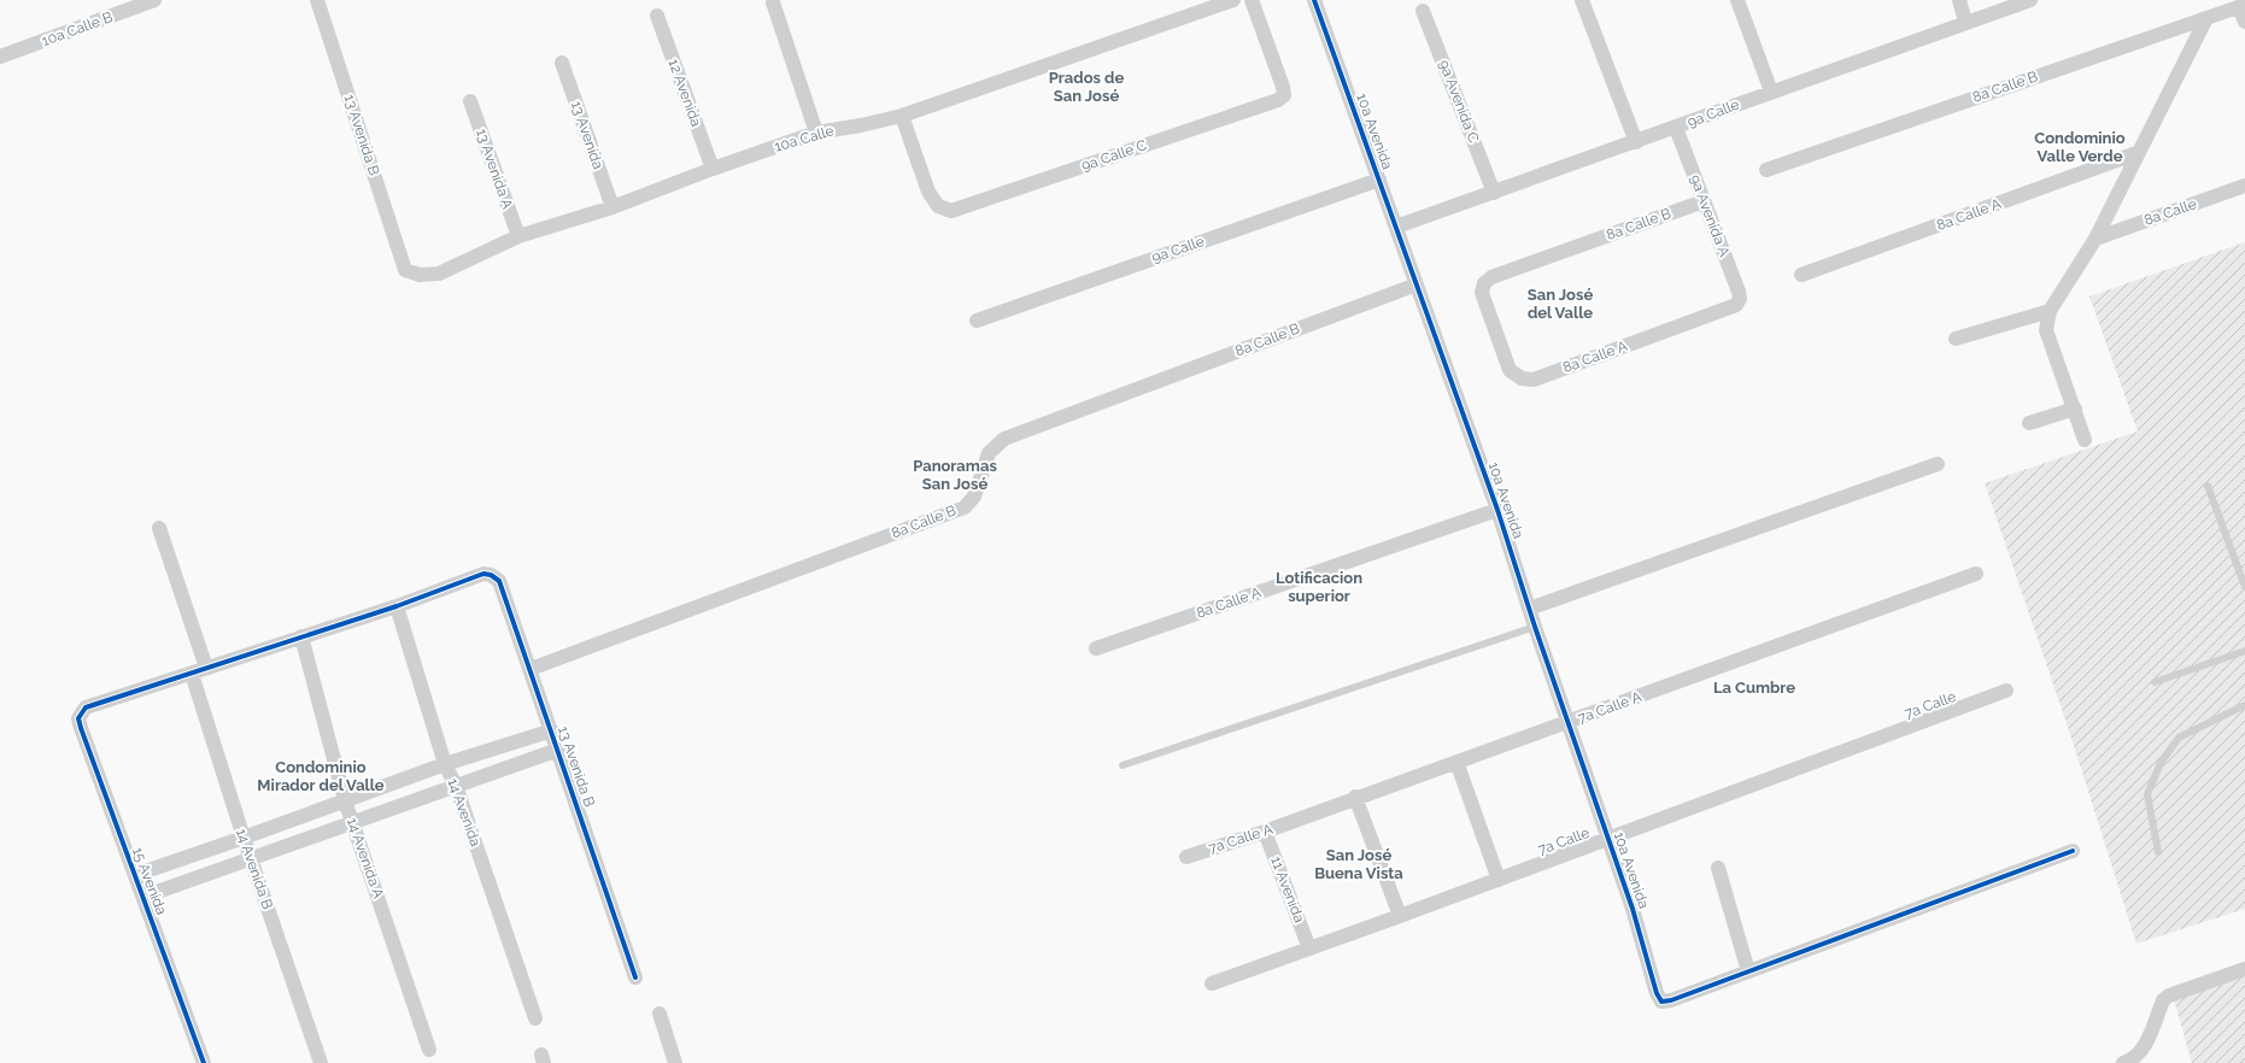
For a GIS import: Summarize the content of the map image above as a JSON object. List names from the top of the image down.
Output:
{
  "streets": {
    "street": [
      "10a Calle B",
      "8a Calle B",
      "12 Avenida",
      "9a Avenida C",
      "9a Calle",
      "10a Avenida",
      "13 Avenida B",
      "13 Avenida",
      "10a Calle",
      "9a Calle C",
      "13 Avenida A",
      "8a Calle",
      "8a Calle A",
      "9a Avenida A",
      "7a Calle",
      "7a Calle A",
      "14 Avenida",
      "14 Avenida A",
      "14 Avenida B",
      "15 Avenida",
      "11 Avenida"
    ]
  },
  "crossings": [
    ["8a Calle B", "10a Avenida"],
    ["8a Calle B", "13 Avenida B"],
    ["8a Calle B", "8a Calle A"],
    ["8a Calle B", "9a Avenida A"],
    ["12 Avenida", "10a Calle"],
    ["9a Avenida C", "9a Calle"],
    ["9a Calle", "10a Avenida"],
    ["9a Calle", "9a Avenida A"],
    ["10a Avenida", "8a Calle A"],
    ["10a Avenida", "7a Calle"],
    ["10a Avenida", "7a Calle A"],
    ["13 Avenida B", "10a Calle"],
    ["13 Avenida B", "14 Avenida"],
    ["13 Avenida", "10a Calle"],
    ["10a Calle", "9a Calle C"],
    ["10a Calle", "13 Avenida A"],
    ["8a Calle A", "9a Avenida A"],
    ["7a Calle", "11 Avenida"],
    ["7a Calle A", "11 Avenida"],
    ["14 Avenida B", "15 Avenida"]
  ],
  "districts": [
    "Prados de San José",
    "Condominio Valle Verde",
    "San José del Valle",
    "Panoramas San José",
    "Lotificacion superior",
    "La Cumbre",
    "Condominio Mirador del Valle",
    "San José Buena Vista"
  ]
}
